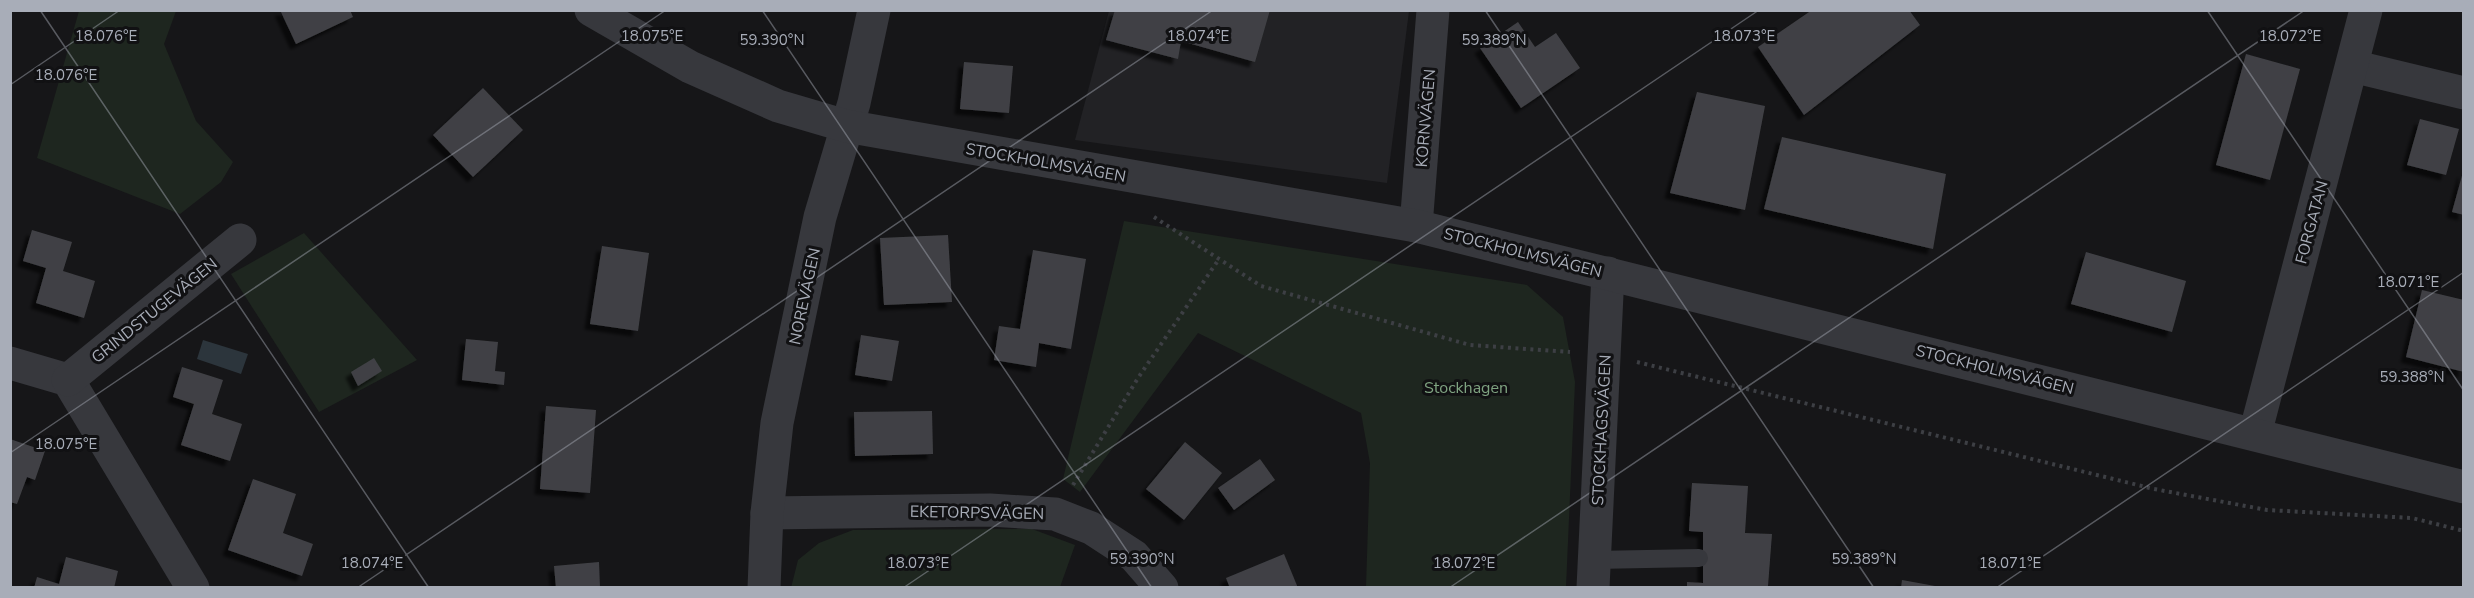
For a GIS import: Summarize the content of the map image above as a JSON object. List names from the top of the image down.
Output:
{
  "streets": {
    "street": [
      "KORNVÄGEN",
      "STOCKHOLMSVÄGEN",
      "FORGATAN",
      "NOREVÄGEN",
      "GRINDSTUGEVÄGEN",
      "STOCKHAGSVÄGEN",
      "EKETORPSVÄGEN"
    ]
  },
  "crossings": [
    ["KORNVÄGEN", "STOCKHOLMSVÄGEN"],
    ["STOCKHOLMSVÄGEN", "FORGATAN"],
    ["STOCKHOLMSVÄGEN", "NOREVÄGEN"],
    ["STOCKHOLMSVÄGEN", "STOCKHAGSVÄGEN"],
    ["NOREVÄGEN", "EKETORPSVÄGEN"]
  ],
  "parks": ["Stockhagen"],
  "coordinates": [
    "18.076°E",
    "18.075°E",
    "18.074°E",
    "18.073°E",
    "18.072°E",
    "59.390°N",
    "59.389°N",
    "18.071°E",
    "59.388°N"
  ]
}
